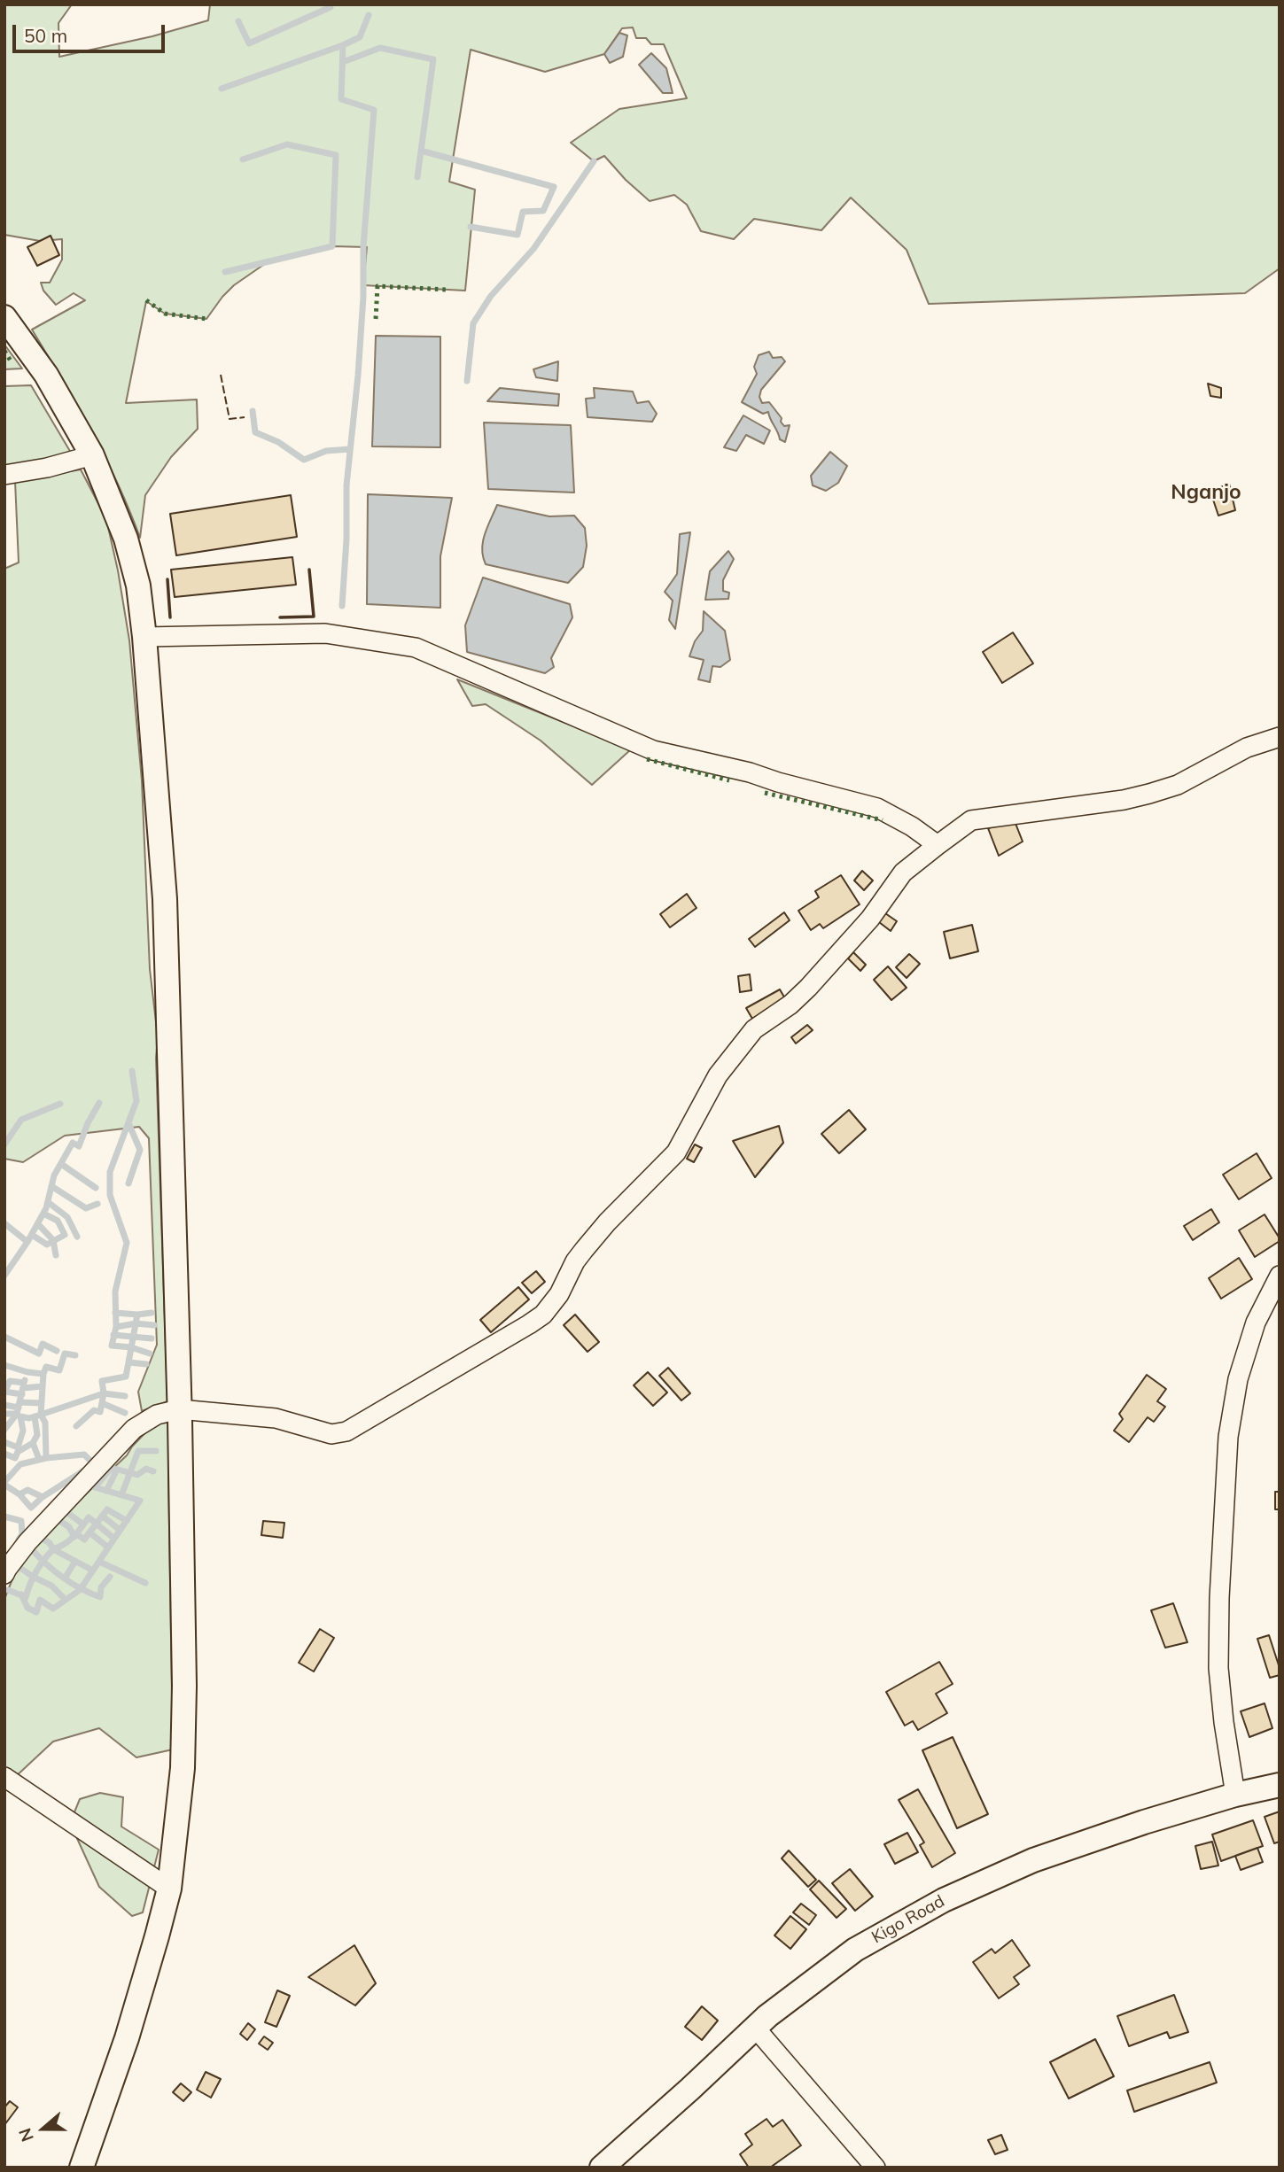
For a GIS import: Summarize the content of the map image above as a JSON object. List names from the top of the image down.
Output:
{
  "streets": {
    "street": ["Kigo Road"]
  },
  "districts": ["Nganjo"],
  "scale_bar": "50 m",
  "north": "left"
}
